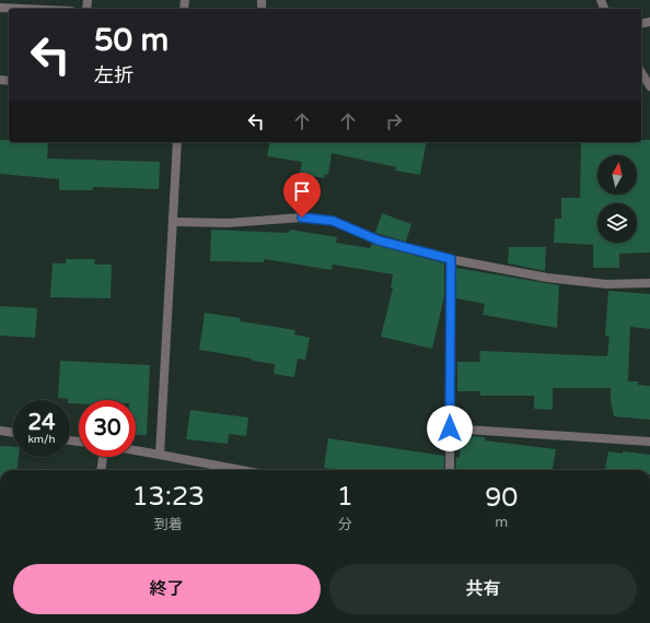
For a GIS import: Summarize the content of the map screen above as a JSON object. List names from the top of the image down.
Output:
{
  "north": "top",
  "page": {
    "turn": ["50 m", "左折"],
    "speed": "24 km/h",
    "limit": "30",
    "eta": [
      "13:23",
      "到着",
      "1",
      "分",
      "90",
      "m"
    ],
    "buttons": ["終了", "共有"]
  }
}
